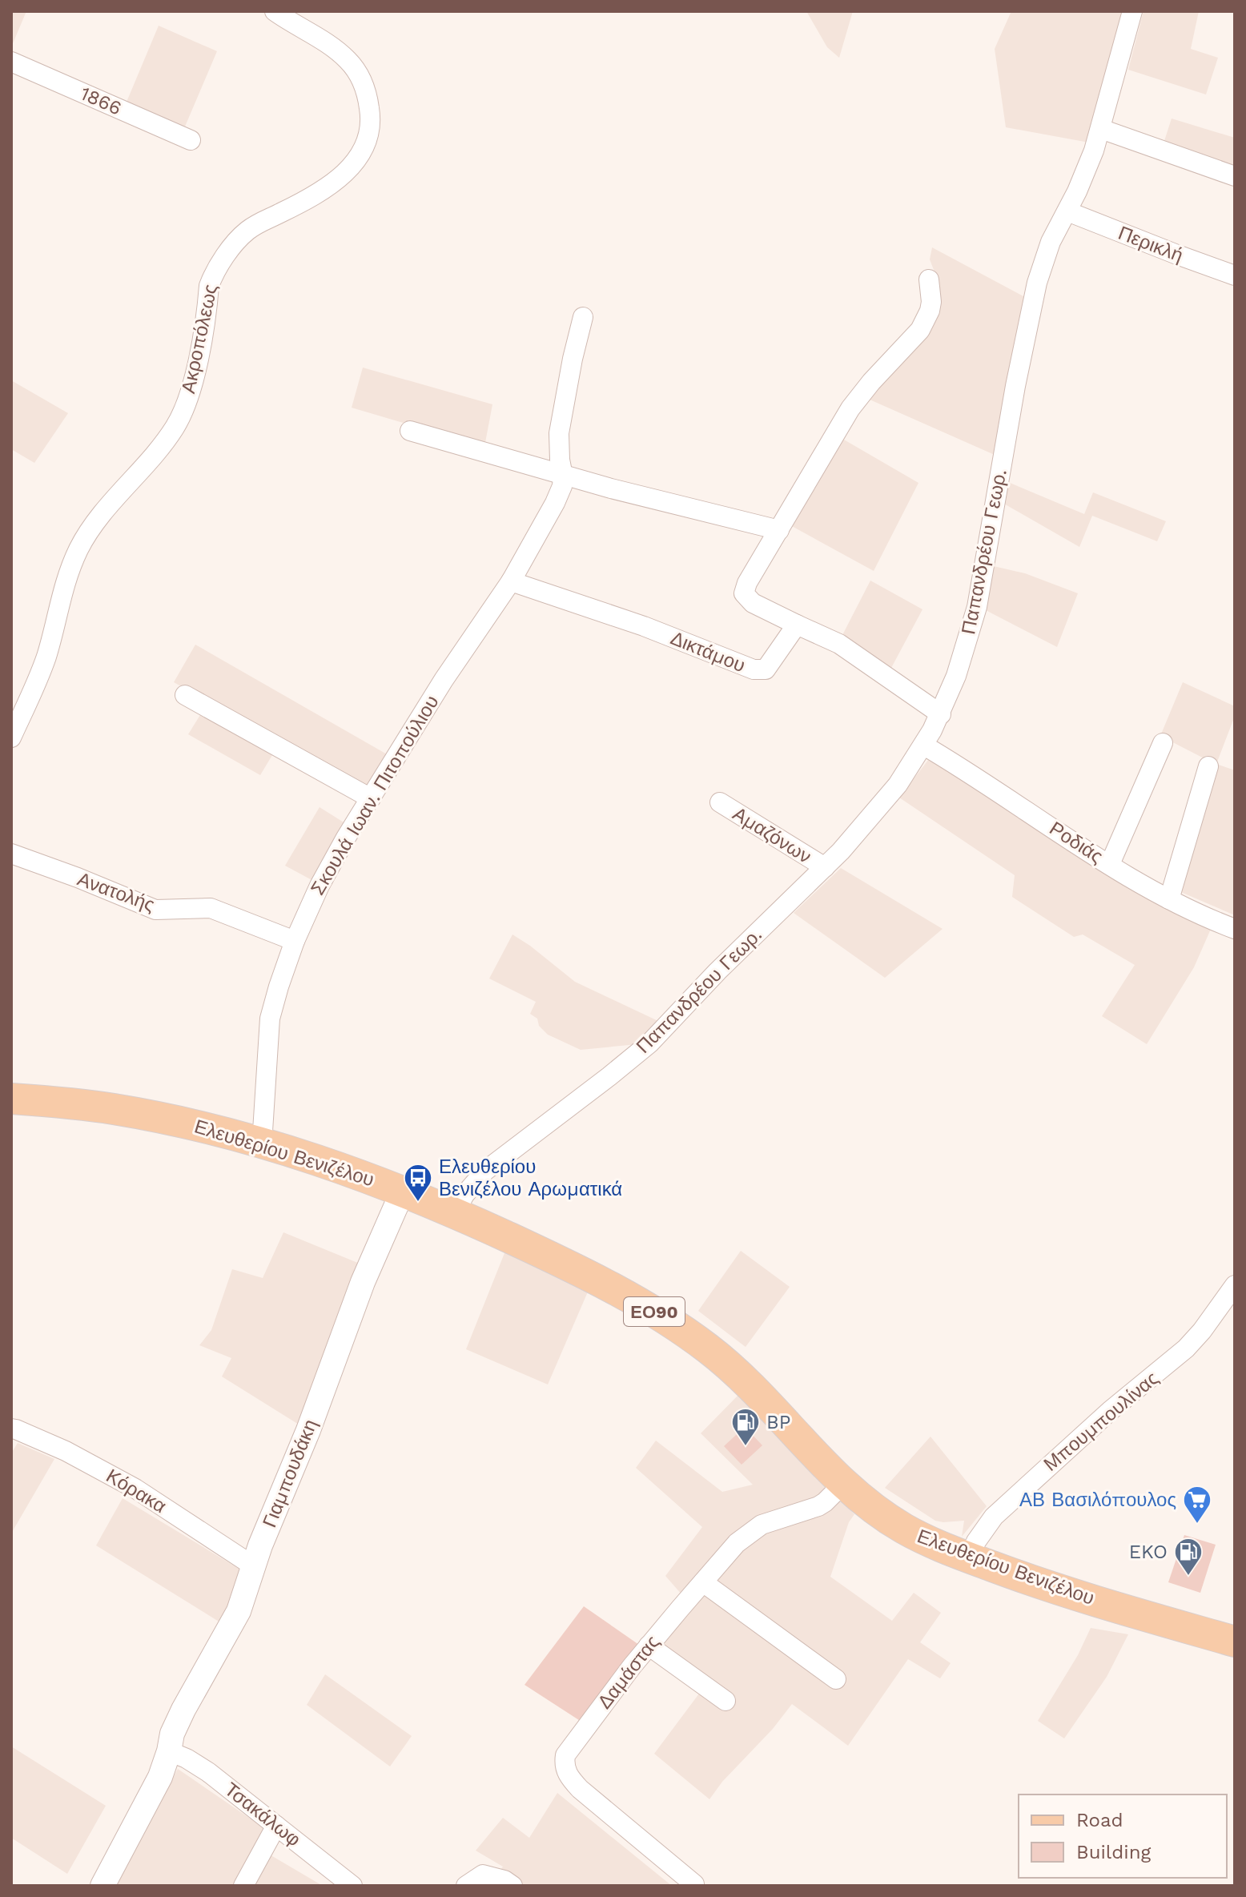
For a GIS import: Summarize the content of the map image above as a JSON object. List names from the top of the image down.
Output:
{
  "streets": {
    "main road": ["Ελευθερίου Βενιζέλου", "ΕΟ90"],
    "street": [
      "1866",
      "Περικλή",
      "Ακροπόλεως",
      "Παπανδρέου Γεωρ.",
      "Δικτάμου",
      "Σκουλά Ιωαν. Πιτοπούλιου",
      "Αμαζόνων",
      "Ροδιάς",
      "Ανατολής",
      "Μπουμπουλίνας",
      "Γιαμπουδάκη",
      "Κόρακα",
      "Δαμάστας",
      "Τσακάλωφ"
    ]
  },
  "crossings": [
    ["Περικλή", "Παπανδρέου Γεωρ."],
    ["Παπανδρέου Γεωρ.", "Αμαζόνων"],
    ["Παπανδρέου Γεωρ.", "Ροδιάς"],
    ["Παπανδρέου Γεωρ.", "Ελευθερίου Βενιζέλου"],
    ["Δικτάμου", "Σκουλά Ιωαν. Πιτοπούλιου"],
    ["Σκουλά Ιωαν. Πιτοπούλιου", "Ανατολής"],
    ["Σκουλά Ιωαν. Πιτοπούλιου", "Ελευθερίου Βενιζέλου"],
    ["Ελευθερίου Βενιζέλου", "Μπουμπουλίνας"],
    ["Ελευθερίου Βενιζέλου", "Γιαμπουδάκη"],
    ["Ελευθερίου Βενιζέλου", "Δαμάστας"],
    ["Γιαμπουδάκη", "Κόρακα"],
    ["Γιαμπουδάκη", "Τσακάλωφ"]
  ],
  "places": {
    "bus stop": ["Ελευθερίου Βενιζέλου Αρωματικά"],
    "fuel station": ["BP", "EKO"],
    "supermarket": ["ΑΒ Βασιλόπουλος"]
  },
  "legend": ["Road", "Building"]
}
